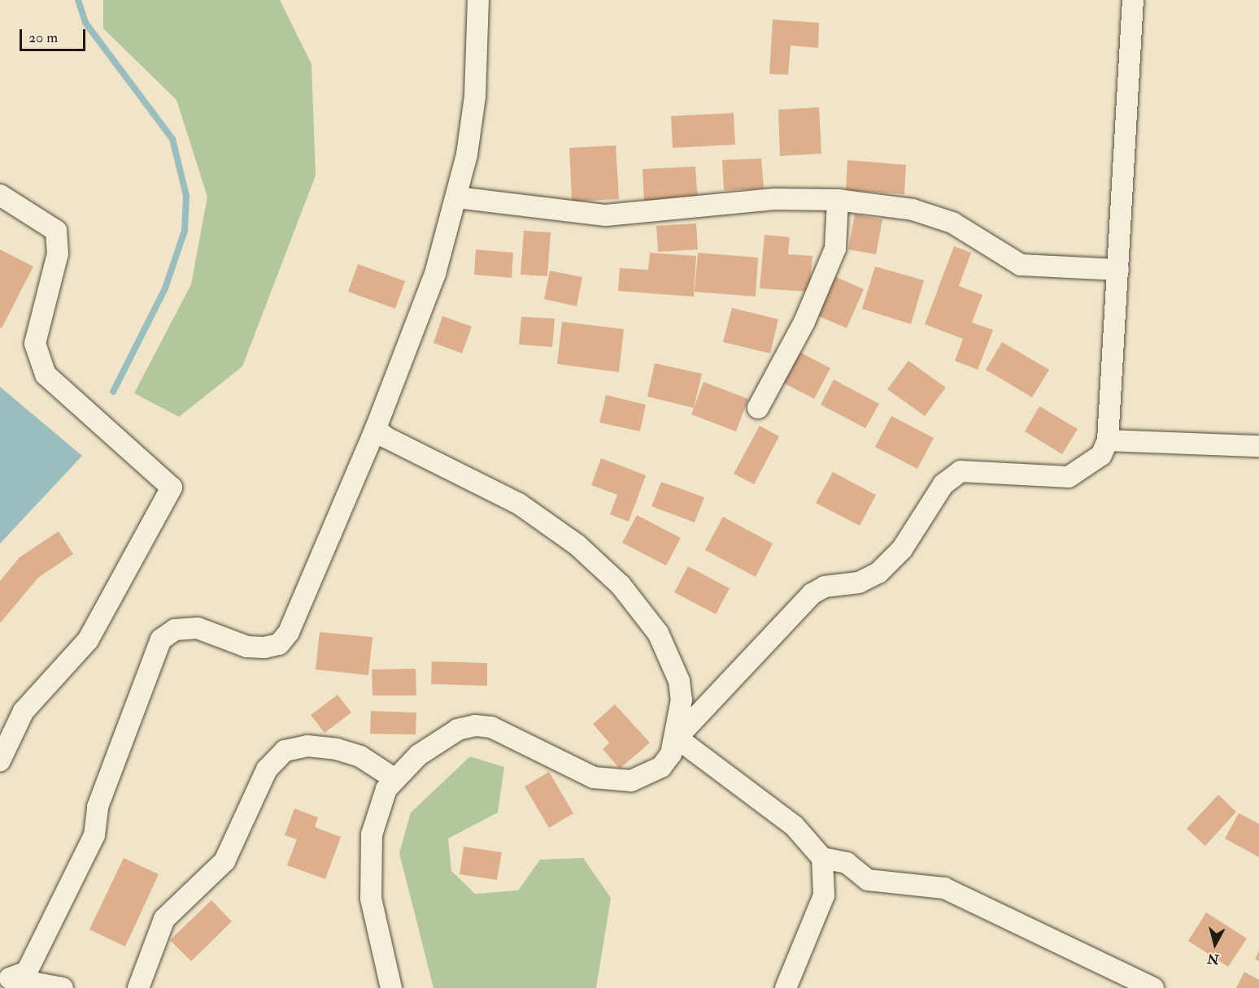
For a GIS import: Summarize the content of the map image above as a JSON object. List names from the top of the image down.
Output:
{
  "scale_bar": "20 m",
  "north": "bottom"
}
